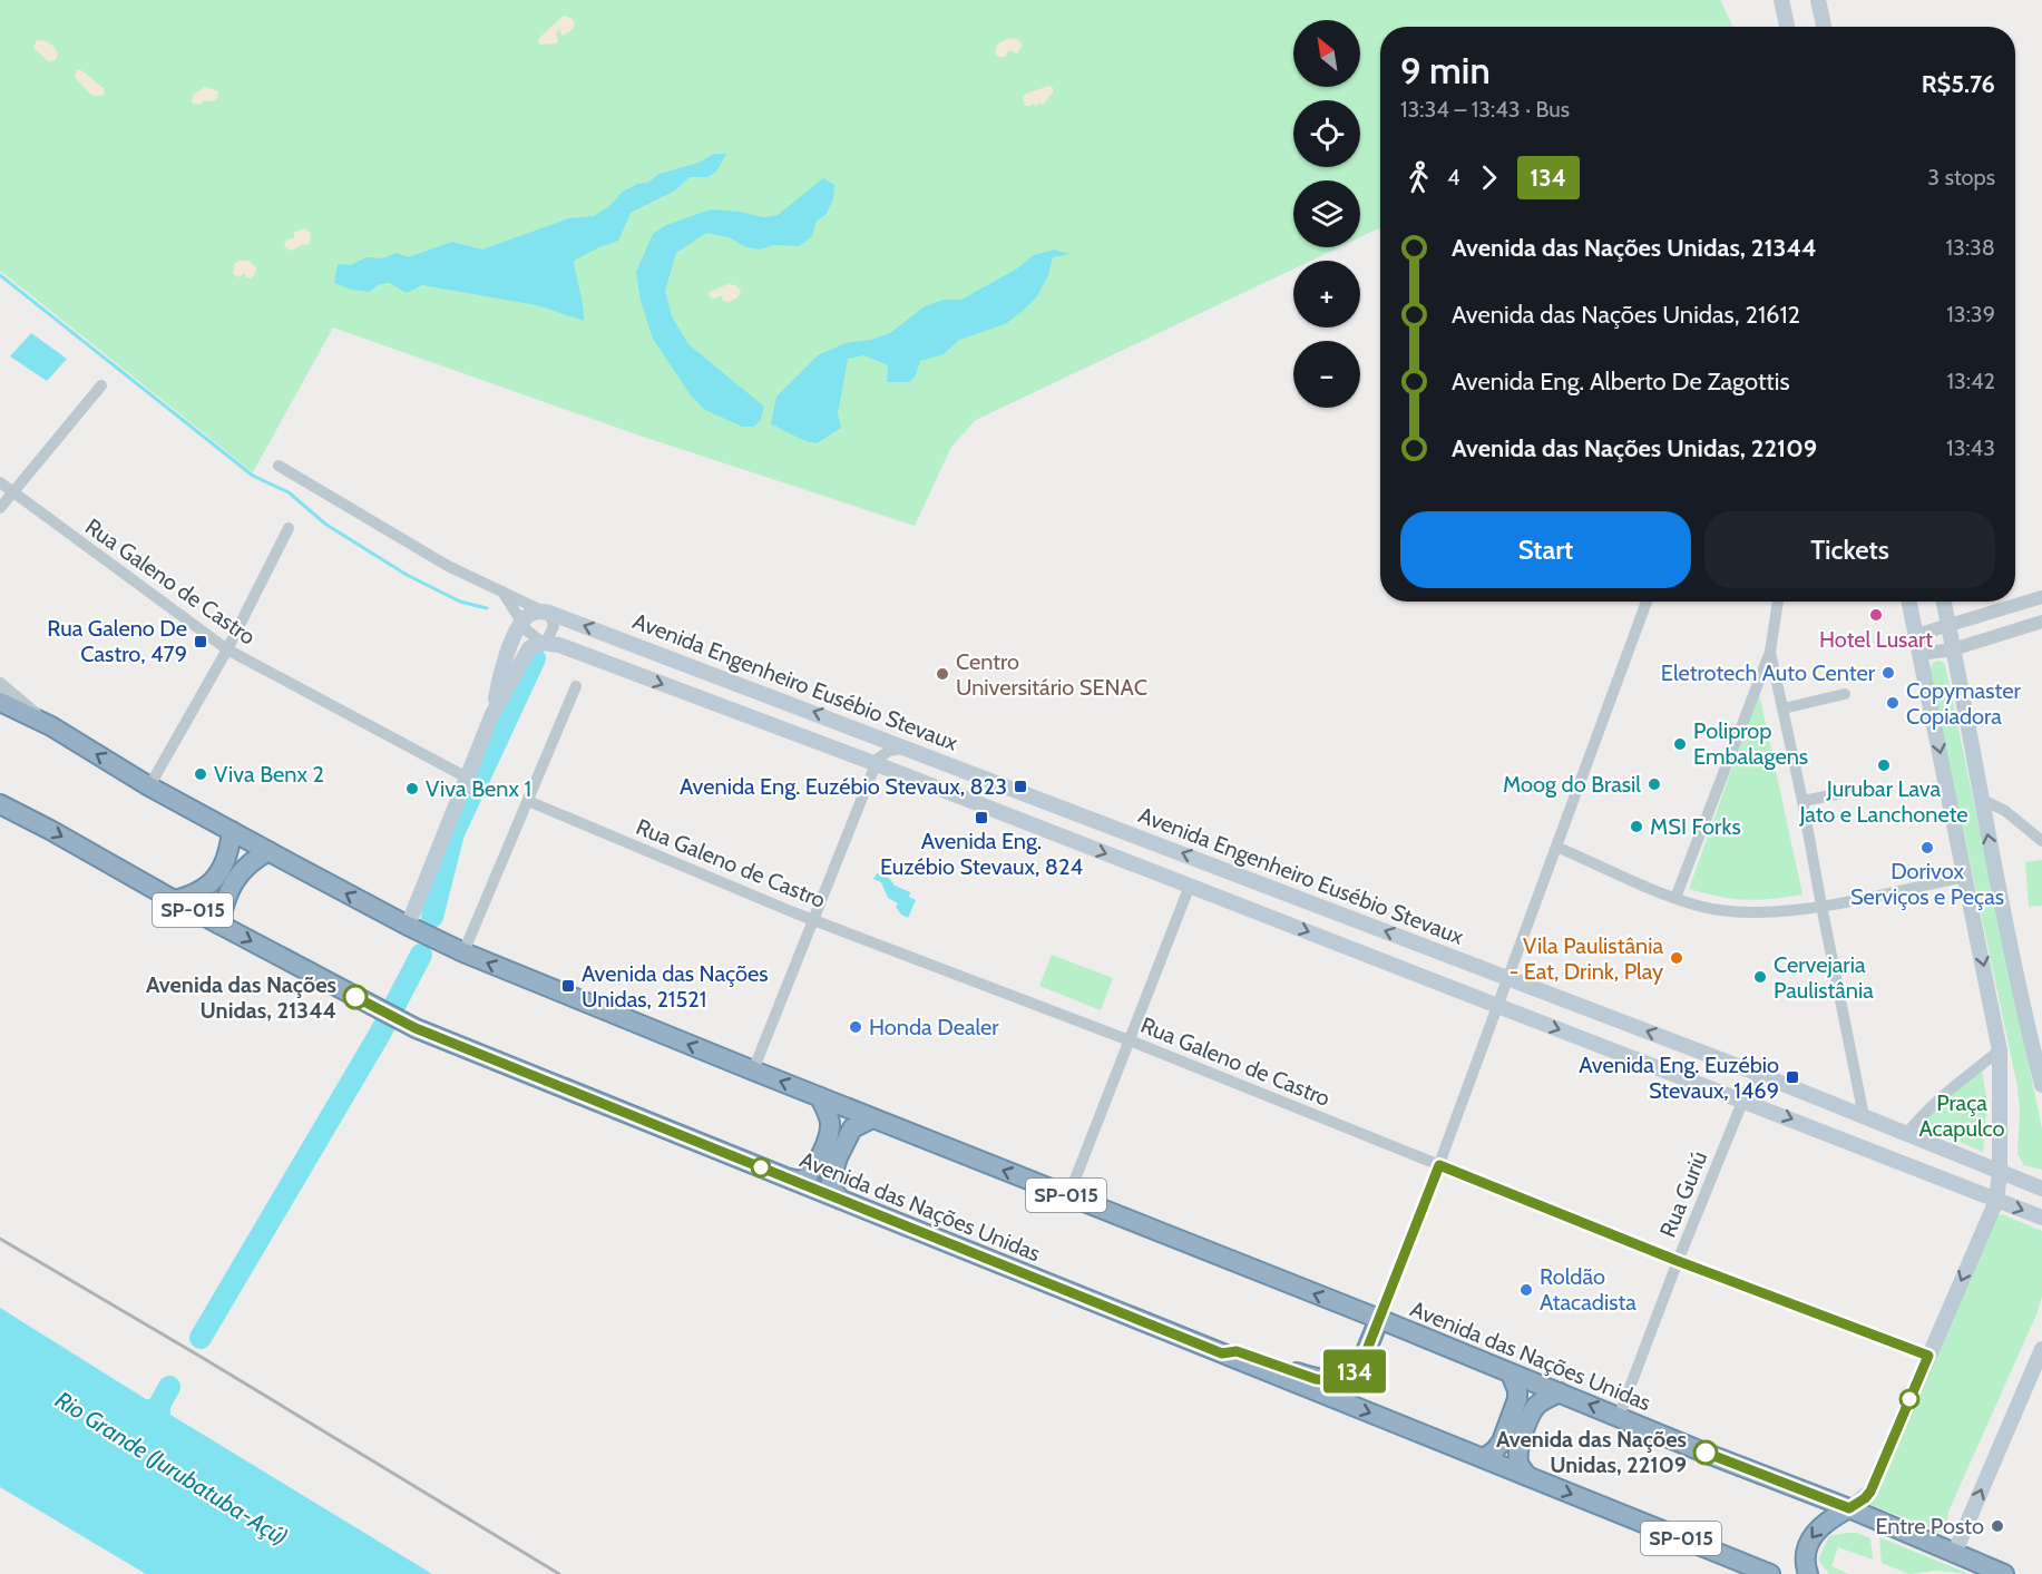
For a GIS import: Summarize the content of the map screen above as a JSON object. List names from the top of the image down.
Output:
{
  "streets": {
    "highway": ["SP-015", "Avenida das Nações Unidas"],
    "main road": ["Avenida Engenheiro Eusébio Stevaux"],
    "street": ["Rua Galeno de Castro", "Rua Guriú"]
  },
  "crossings": [
    ["Rua Galeno de Castro", "Rua Guriú"],
    ["SP-015", "Avenida das Nações Unidas"],
    ["Rua Guriú", "Avenida das Nações Unidas"]
  ],
  "one_way": ["Avenida Engenheiro Eusébio Stevaux"],
  "water": ["Rio Grande (Jurubatuba-Açú)"],
  "parks": ["Praça Acapulco"],
  "places": {
    "other": [
      "Hotel Lusart",
      "Eletrotech Auto Center",
      "Centro Universitário SENAC",
      "Copymaster Copiadora",
      "Poliprop Embalagens",
      "Jurubar Lava Jato e Lanchonete",
      "Viva Benx 2",
      "Moog do Brasil",
      "Viva Benx 1",
      "MSI Forks",
      "Dorivox Serviços e Peças",
      "Vila Paulistânia - Eat, Drink, Play",
      "Cervejaria Paulistânia",
      "Avenida das Nações Unidas, 21344",
      "Honda Dealer",
      "Roldão Atacadista",
      "Avenida das Nações Unidas, 22109",
      "Entre Posto"
    ],
    "transit": [
      "Rua Galeno De Castro, 479",
      "Avenida Eng. Euzébio Stevaux, 823",
      "Avenida Eng. Euzébio Stevaux, 824",
      "Avenida das Nações Unidas, 21521",
      "Avenida Eng. Euzébio Stevaux, 1469"
    ]
  },
  "lines": ["bus line 134"],
  "north": "top left",
  "page": {
    "on_map": "134",
    "map_buttons": ["+", "−"],
    "heading": ["9 min", "13:34 – 13:43 · Bus", "R$5.76"],
    "legs": ["4", "134", "3 stops"],
    "list": [
      {
        "name": "Avenida das Nações Unidas, 21344",
        "value": "13:38"
      },
      {
        "name": "Avenida das Nações Unidas, 21612",
        "value": "13:39"
      },
      {
        "name": "Avenida Eng. Alberto De Zagottis",
        "value": "13:42"
      },
      {
        "name": "Avenida das Nações Unidas, 22109",
        "value": "13:43"
      }
    ],
    "buttons": ["Start", "Tickets"]
  }
}
